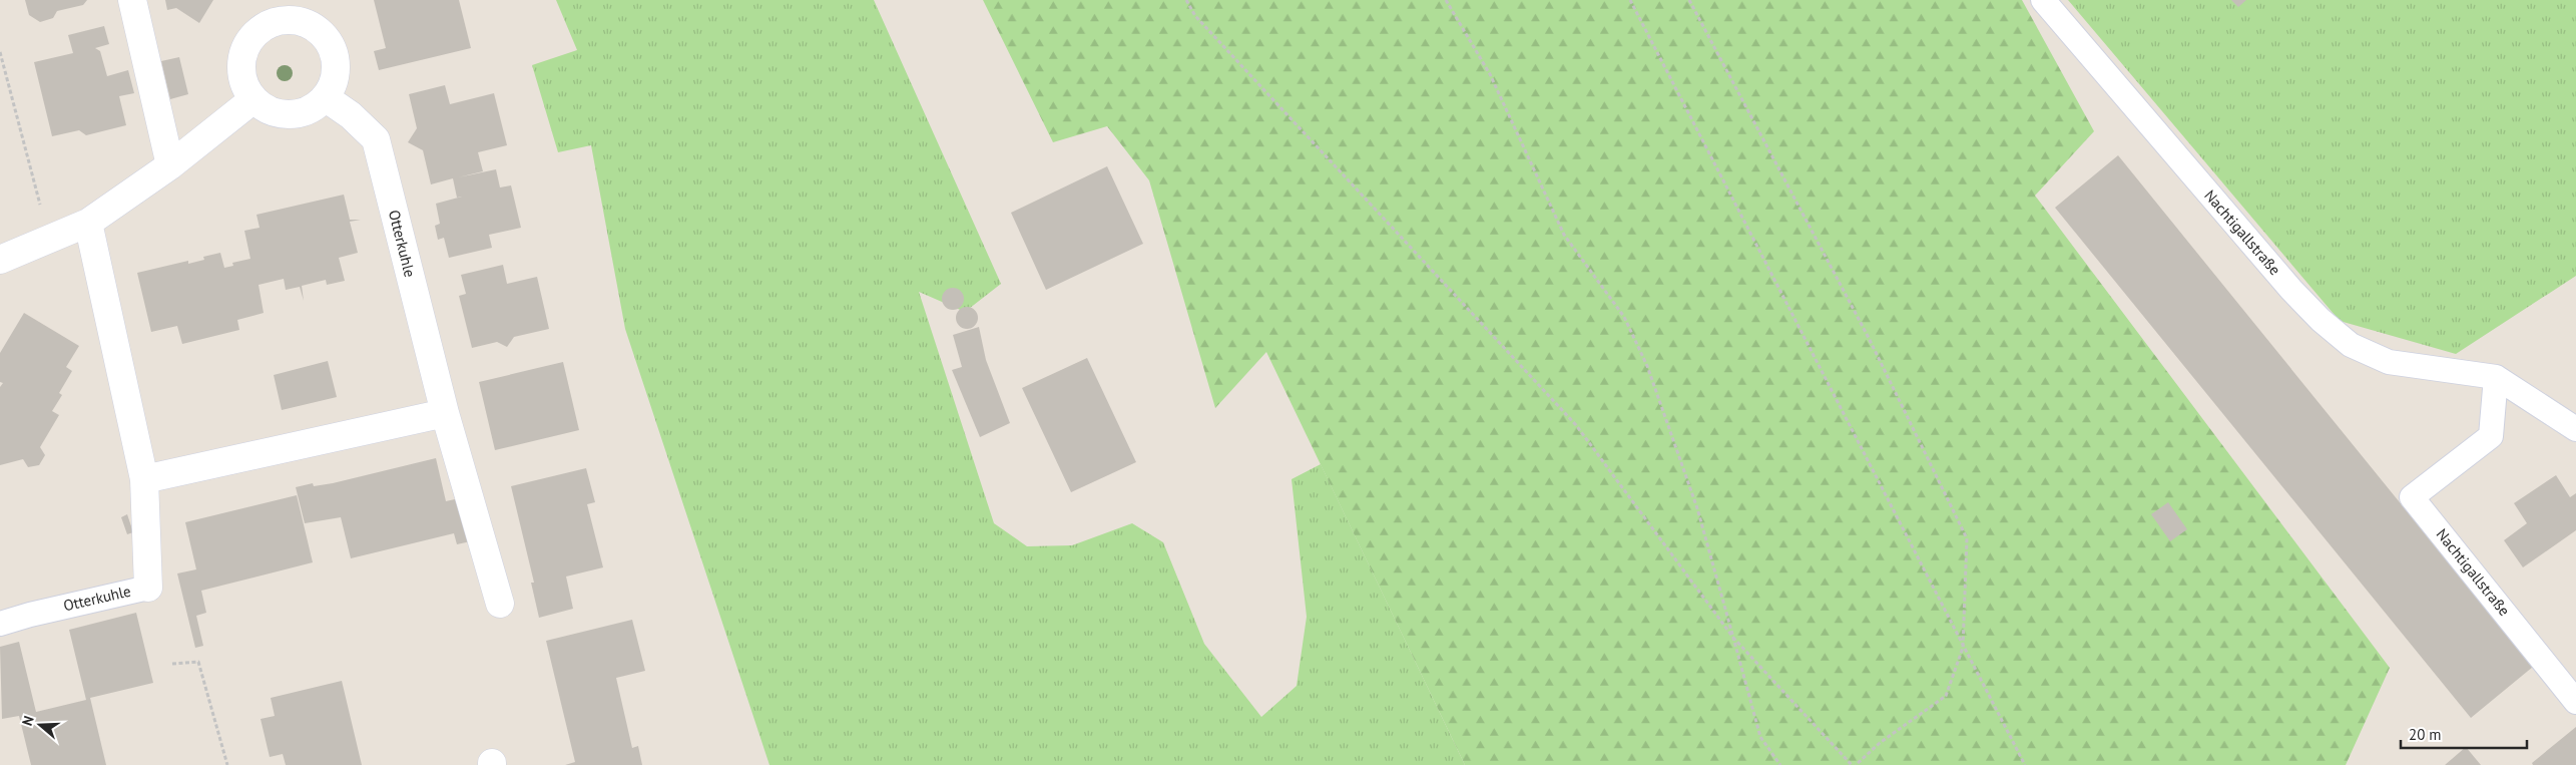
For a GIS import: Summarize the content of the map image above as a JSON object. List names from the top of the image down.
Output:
{
  "streets": {
    "street": ["Otterkuhle"],
    "lane": ["Nachtigallstraße"]
  },
  "scale_bar": "20 m",
  "north": "left"
}
